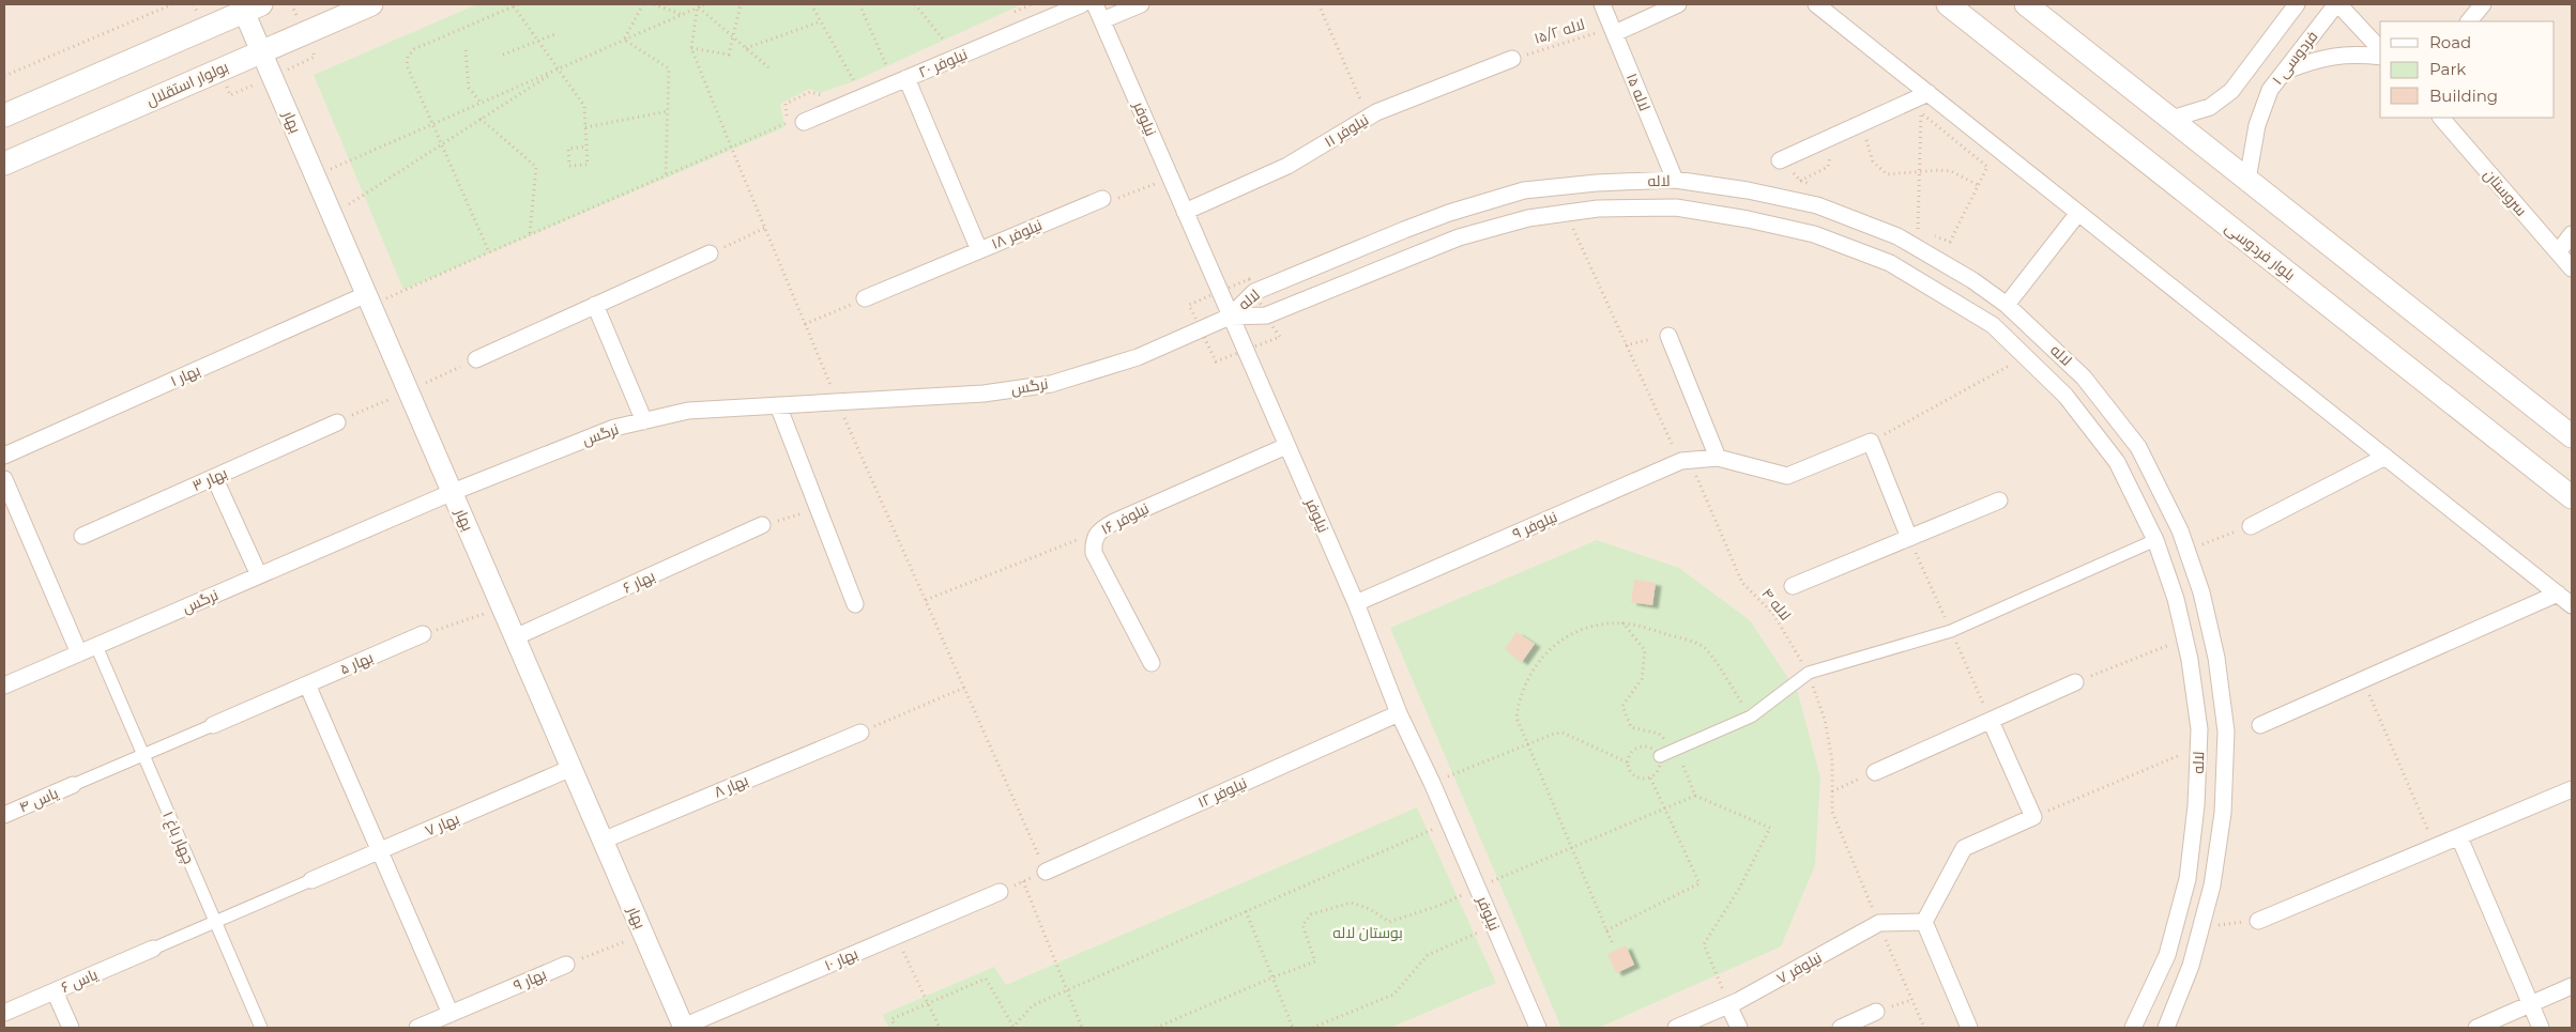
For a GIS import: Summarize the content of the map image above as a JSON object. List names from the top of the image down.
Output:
{
  "streets": {
    "main road": ["بولوار استقلال", "بلوار فردوسی"],
    "street": [
      "فردوسی ۱",
      "نیلوفر ۲۰",
      "لاله ۱۵",
      "نیلوفر",
      "بهار",
      "نیلوفر ۱۱",
      "لاله",
      "سروستان",
      "نیلوفر ۱۸",
      "بهار ۱",
      "نرگس",
      "بهار ۳",
      "نیلوفر ۱۶",
      "نیلوفر ۹",
      "بهار ۶",
      "بهار ۵",
      "بهار ۸",
      "نیلوفر ۱۲",
      "یاس ۴",
      "بهار ۷",
      "چهار باغ ۱",
      "بهار ۱۰",
      "نیلوفر ۷",
      "بهار ۹",
      "یاس ۶"
    ],
    "path": ["لاله ۱۵/۲", "لاله ۴"]
  },
  "crossings": [
    ["لاله ۱۵/۲", "لاله ۱۵"],
    ["لاله ۱۵/۲", "نیلوفر ۱۱"],
    ["بولوار استقلال", "بهار"],
    ["لاله ۱۵", "لاله"],
    ["نیلوفر", "نیلوفر ۱۱"],
    ["نیلوفر", "لاله"],
    ["نیلوفر", "نرگس"],
    ["نیلوفر", "نیلوفر ۱۶"],
    ["نیلوفر", "نیلوفر ۹"],
    ["نیلوفر", "نیلوفر ۱۲"],
    ["بهار", "بهار ۱"],
    ["بهار", "نرگس"],
    ["بهار", "بهار ۶"],
    ["بهار", "بهار ۸"],
    ["بهار", "بهار ۷"],
    ["بهار", "بهار ۱۰"],
    ["بهار", "بهار ۹"],
    ["لاله", "نرگس"],
    ["لاله", "لاله ۴"],
    ["نرگس", "چهار باغ ۱"],
    ["نیلوفر ۹", "لاله ۴"],
    ["لاله ۴", "نیلوفر ۷"]
  ],
  "parks": ["بوستان لاله"],
  "legend": ["Road", "Park", "Building"]
}
